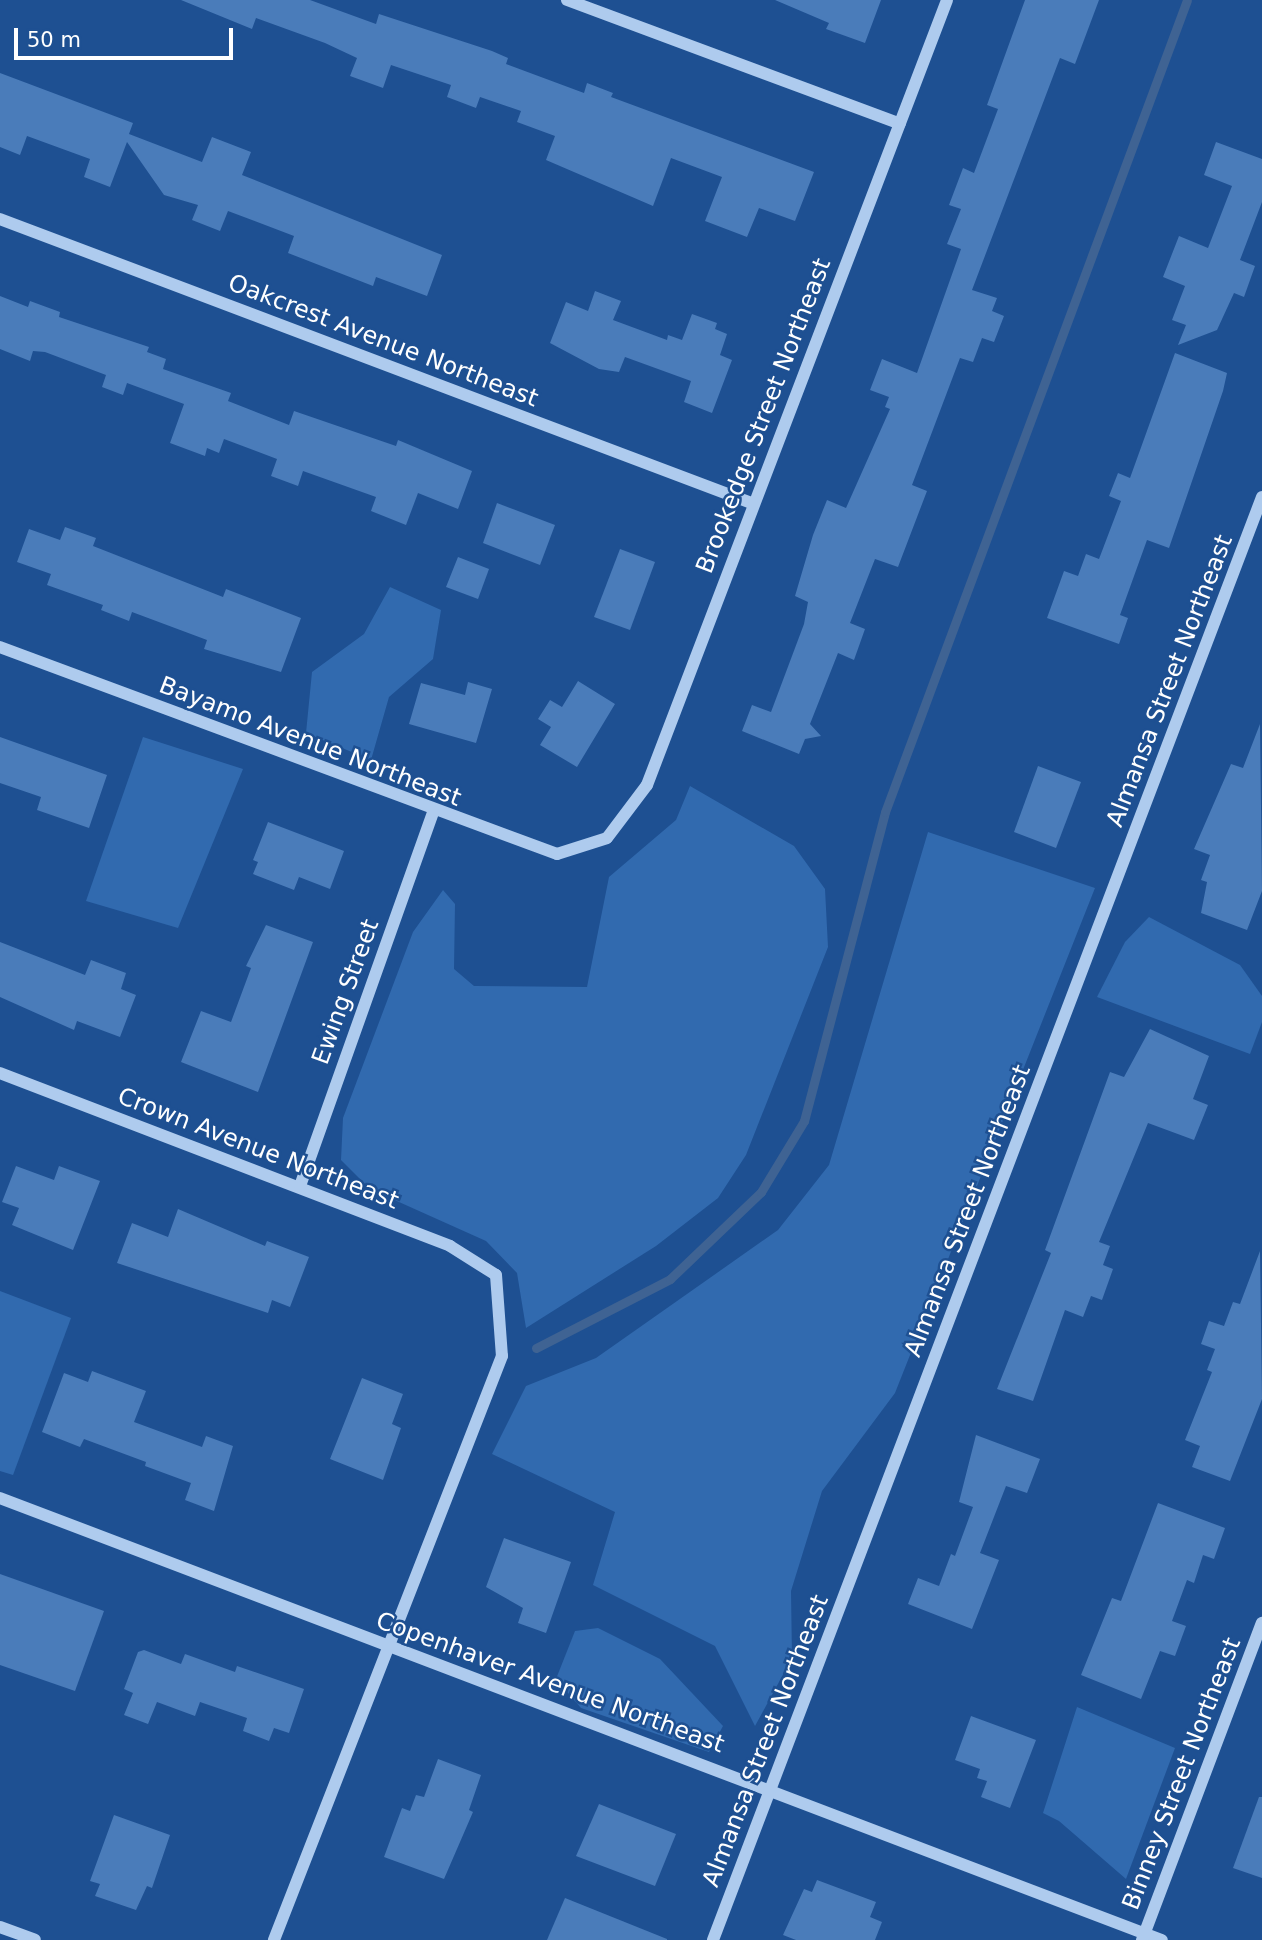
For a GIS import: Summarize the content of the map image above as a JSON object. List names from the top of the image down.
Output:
{
  "streets": {
    "street": [
      "Oakcrest Avenue Northeast",
      "Brookedge Street Northeast",
      "Almansa Street Northeast",
      "Bayamo Avenue Northeast",
      "Ewing Street",
      "Crown Avenue Northeast",
      "Copenhaver Avenue Northeast",
      "Binney Street Northeast"
    ]
  },
  "crossings": [
    ["Oakcrest Avenue Northeast", "Brookedge Street Northeast"],
    ["Brookedge Street Northeast", "Bayamo Avenue Northeast"],
    ["Almansa Street Northeast", "Copenhaver Avenue Northeast"],
    ["Bayamo Avenue Northeast", "Ewing Street"],
    ["Ewing Street", "Crown Avenue Northeast"],
    ["Crown Avenue Northeast", "Copenhaver Avenue Northeast"],
    ["Copenhaver Avenue Northeast", "Binney Street Northeast"]
  ],
  "scale_bar": "50 m"
}
